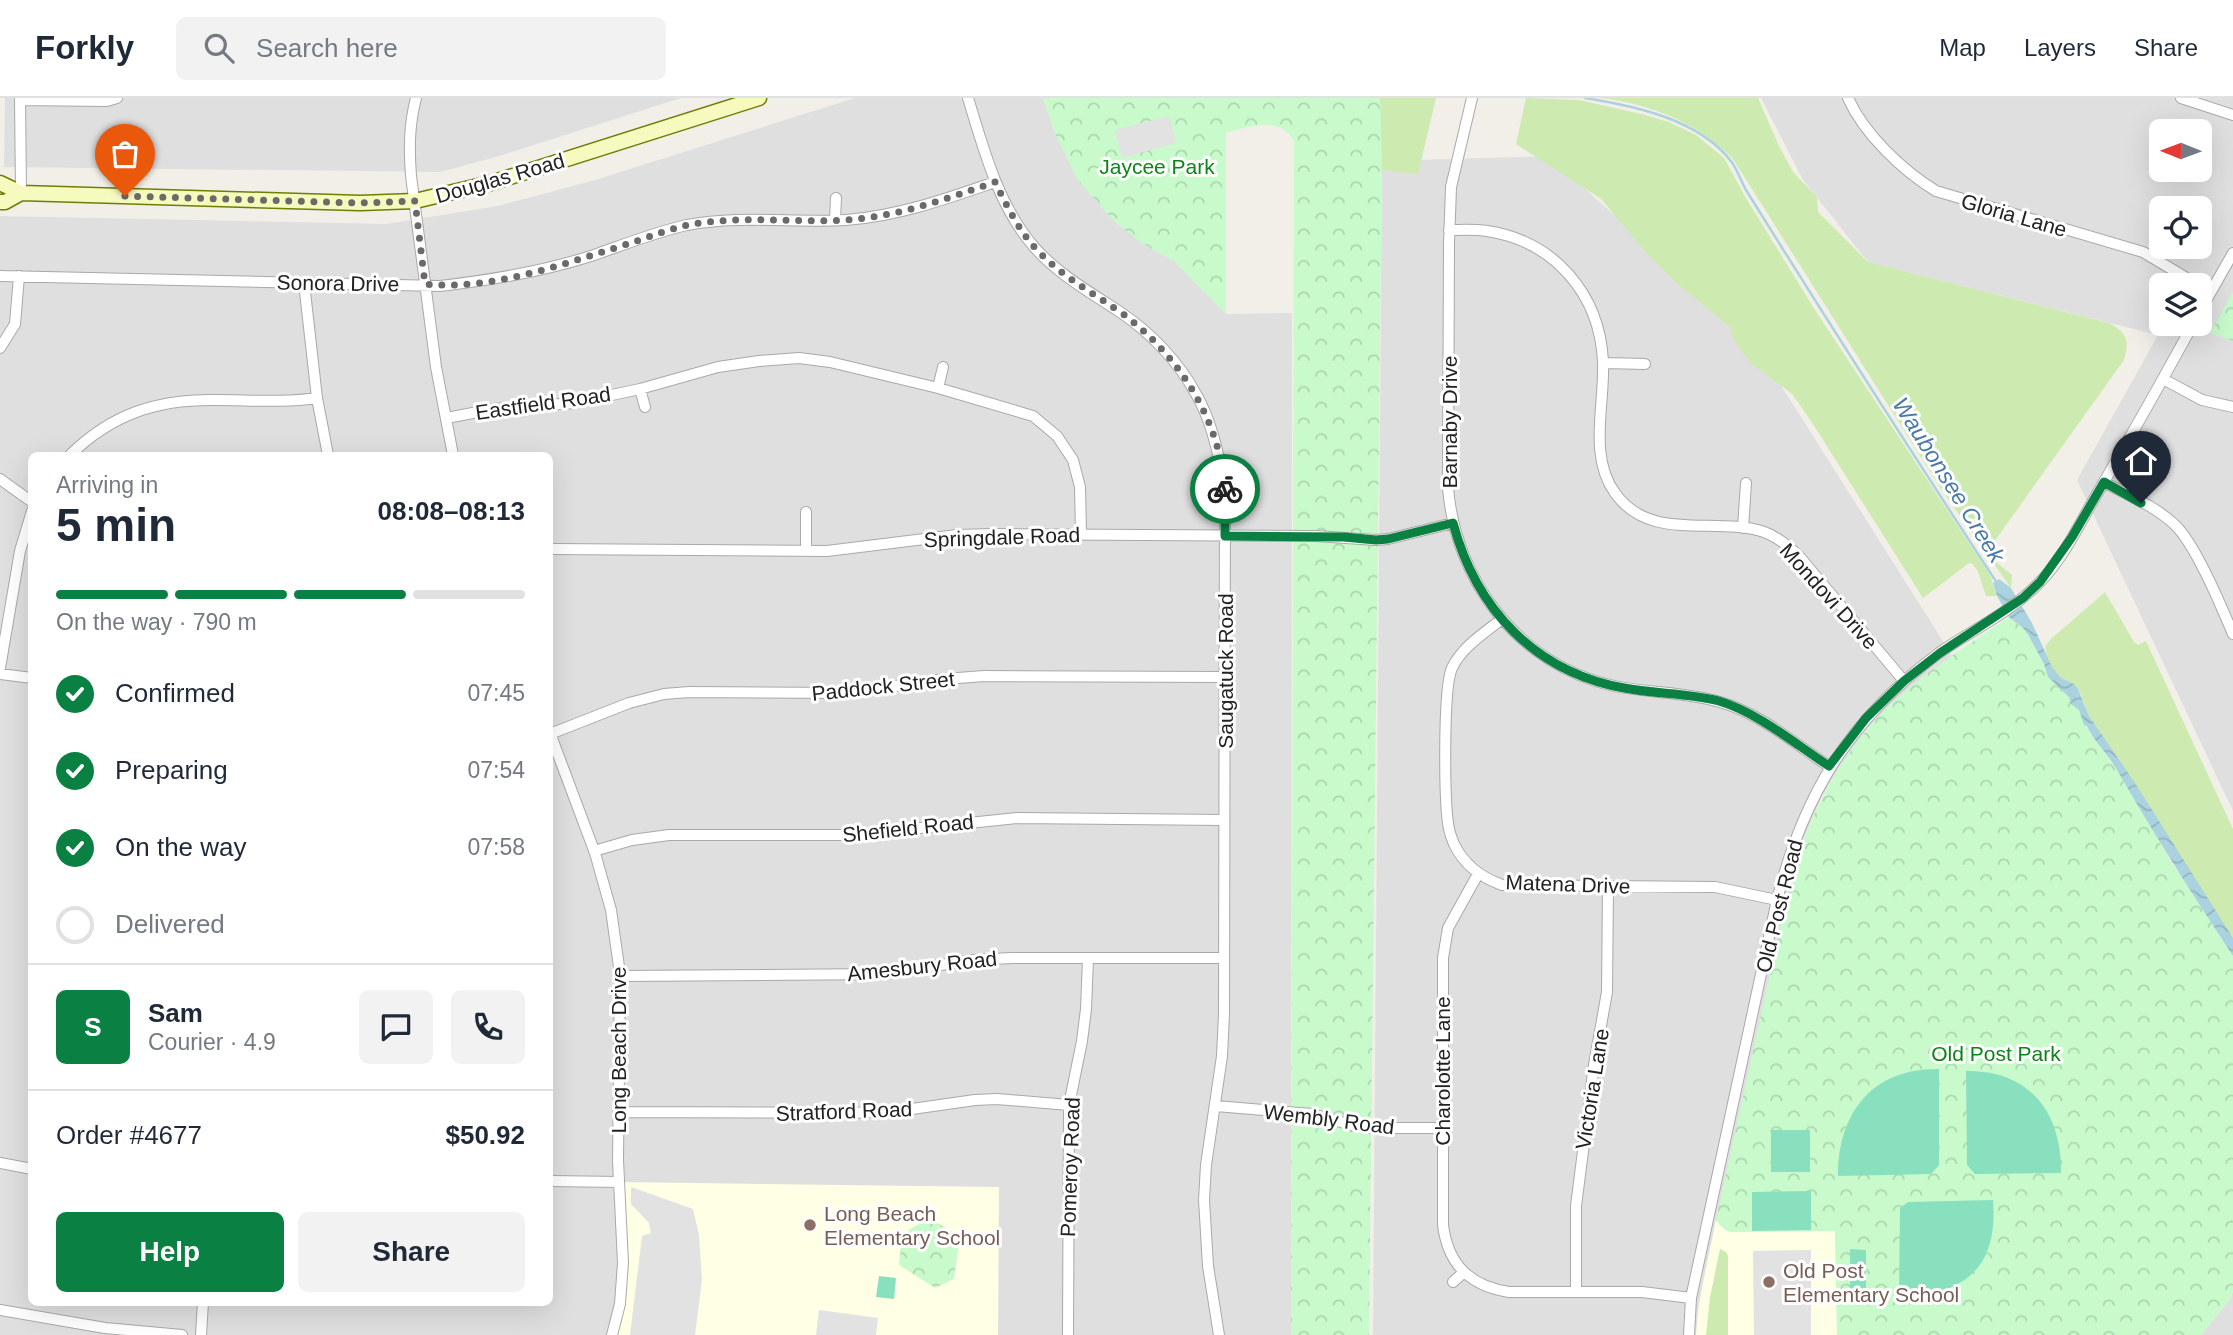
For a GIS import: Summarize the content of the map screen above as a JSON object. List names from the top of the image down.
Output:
{
  "streets": {
    "street": [
      "Douglas Road",
      "Gloria Lane",
      "Sonora Drive",
      "Eastfield Road",
      "Barnaby Drive",
      "Springdale Road",
      "Mondovi Drive",
      "Saugatuck Road",
      "Paddock Street",
      "Shefield Road",
      "Matena Drive",
      "Old Post Road",
      "Amesbury Road",
      "Long Beach Drive",
      "Charolotte Lane",
      "Victoria Lane",
      "Stratford Road",
      "Wembly Road",
      "Pomeroy Road"
    ]
  },
  "crossings": [
    ["Sonora Drive", "Saugatuck Road"],
    ["Eastfield Road", "Springdale Road"],
    ["Barnaby Drive", "Springdale Road"],
    ["Barnaby Drive", "Mondovi Drive"],
    ["Barnaby Drive", "Matena Drive"],
    ["Barnaby Drive", "Old Post Road"],
    ["Springdale Road", "Saugatuck Road"],
    ["Mondovi Drive", "Old Post Road"],
    ["Saugatuck Road", "Paddock Street"],
    ["Saugatuck Road", "Shefield Road"],
    ["Saugatuck Road", "Amesbury Road"],
    ["Saugatuck Road", "Wembly Road"],
    ["Shefield Road", "Long Beach Drive"],
    ["Matena Drive", "Old Post Road"],
    ["Matena Drive", "Charolotte Lane"],
    ["Matena Drive", "Victoria Lane"],
    ["Old Post Road", "Charolotte Lane"],
    ["Amesbury Road", "Long Beach Drive"],
    ["Amesbury Road", "Pomeroy Road"],
    ["Long Beach Drive", "Stratford Road"],
    ["Charolotte Lane", "Victoria Lane"],
    ["Charolotte Lane", "Wembly Road"],
    ["Stratford Road", "Pomeroy Road"]
  ],
  "water": ["Waubonsee Creek"],
  "parks": ["Jaycee Park", "Old Post Park"],
  "places": ["Long Beach Elementary School", "Old Post Elementary School"],
  "north": "left",
  "page": {
    "header": "Forkly",
    "search": "Search here",
    "nav": ["Map", "Layers", "Share"],
    "heading": ["5 min", "Arriving in", "08:08–08:13"],
    "panel": [
      "Sam",
      "Courier · 4.9",
      "Order #4677",
      "$50.92"
    ],
    "bar": "On the way · 790 m",
    "list": [
      ["Confirmed", "07:45"],
      ["Preparing", "07:54"],
      ["On the way", "07:58"],
      "Delivered"
    ],
    "round": "S",
    "buttons": ["Help", "Share"]
  }
}
